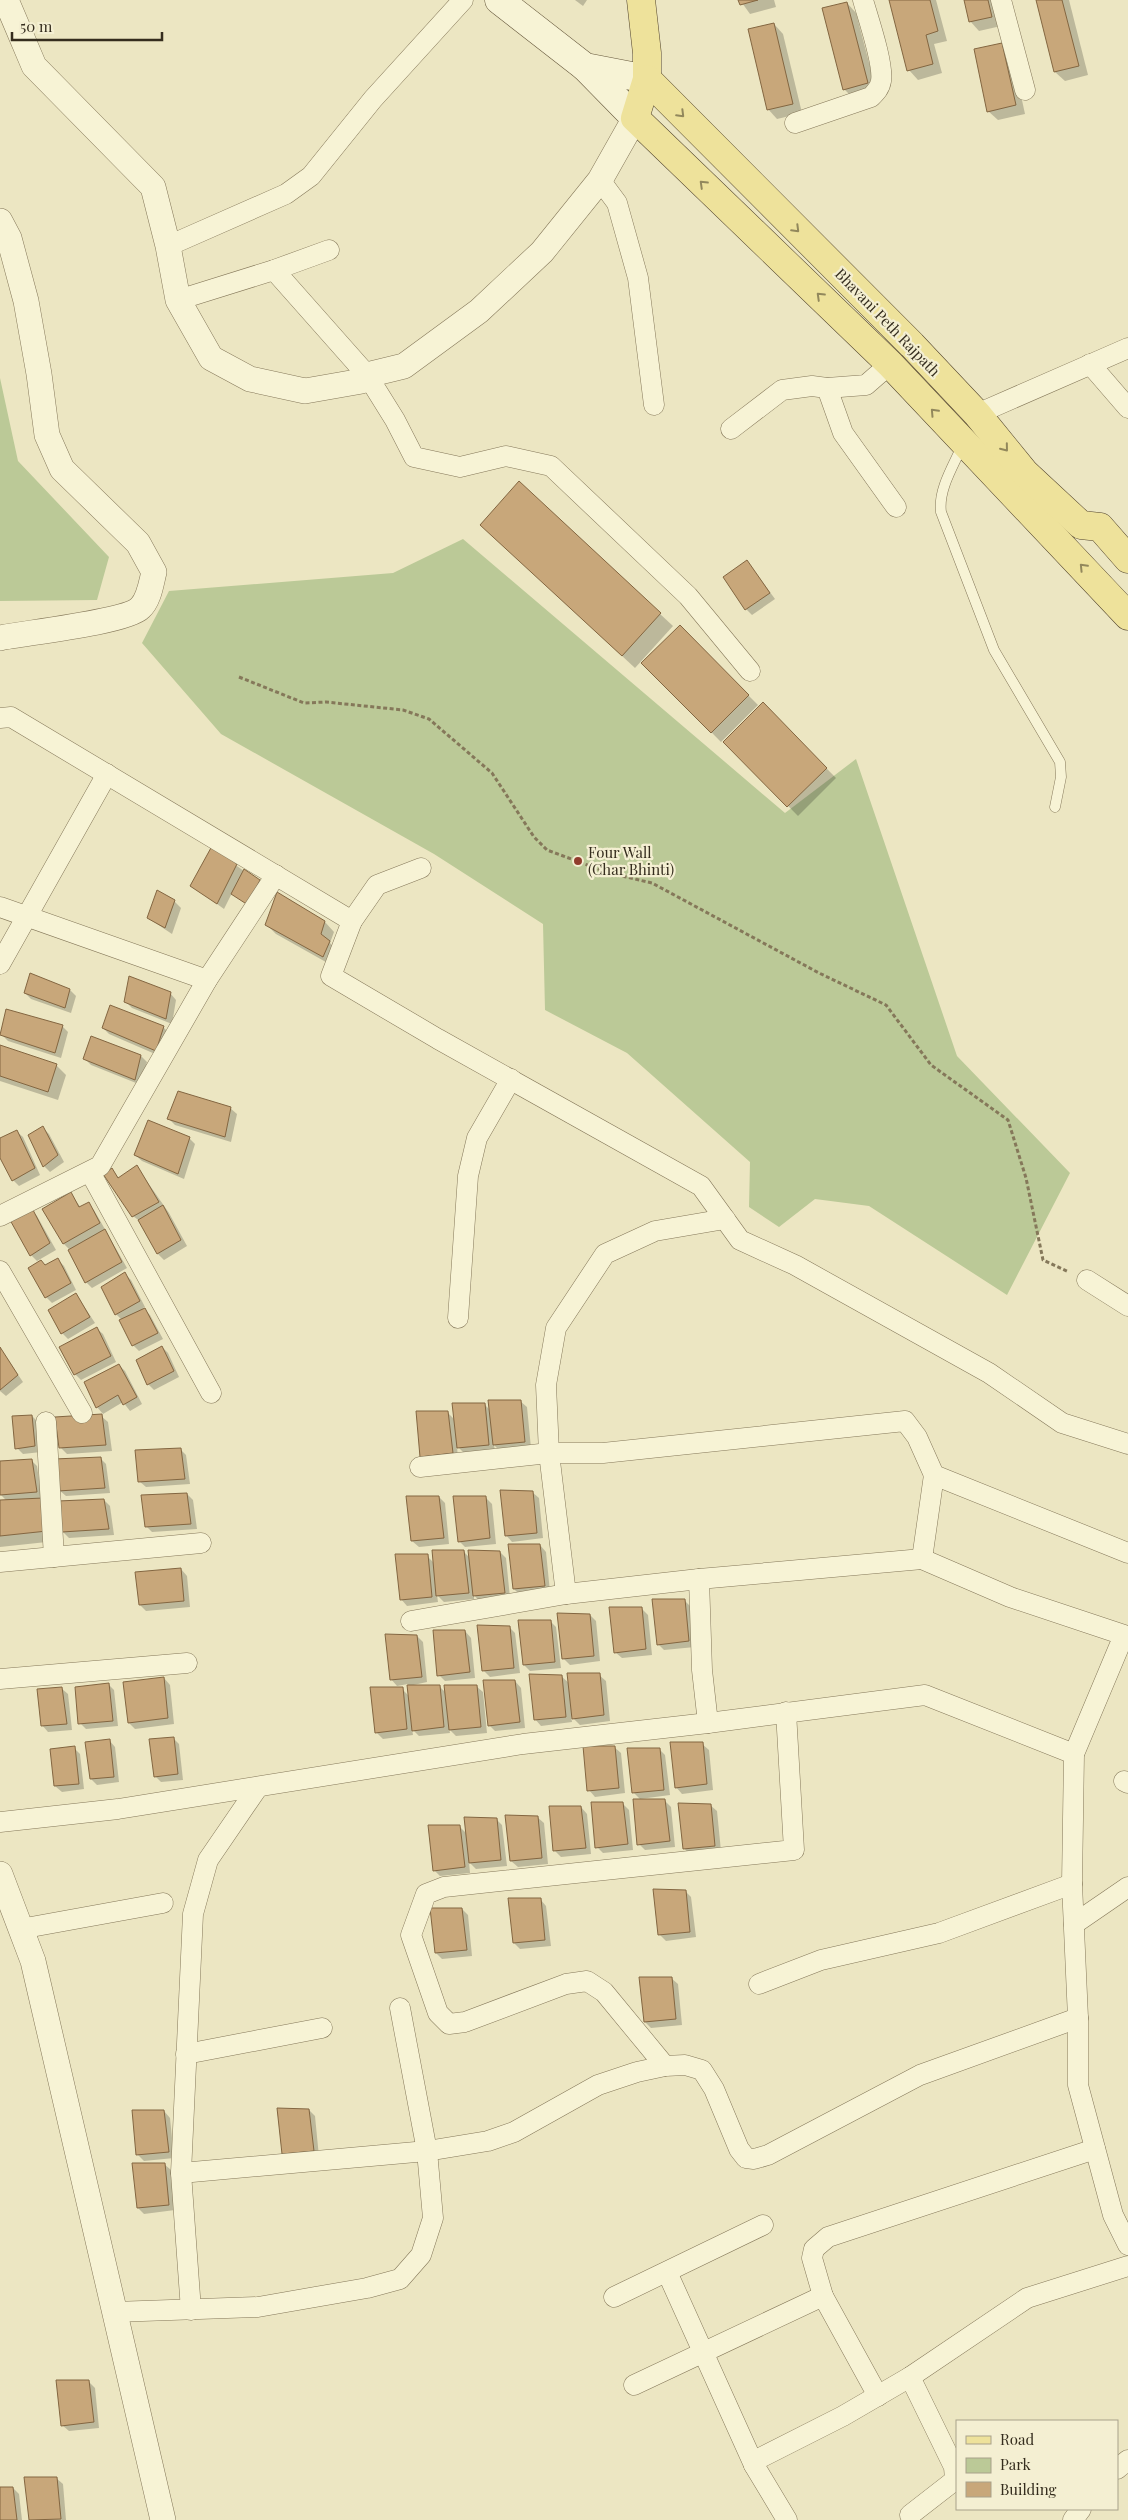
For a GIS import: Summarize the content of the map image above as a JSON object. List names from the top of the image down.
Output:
{
  "streets": {
    "main road": ["Bhavani Peth Rajpath"]
  },
  "places": ["Four Wall (Char Bhinti)"],
  "legend": ["Road", "Park", "Building"],
  "scale_bar": "50 m"
}
